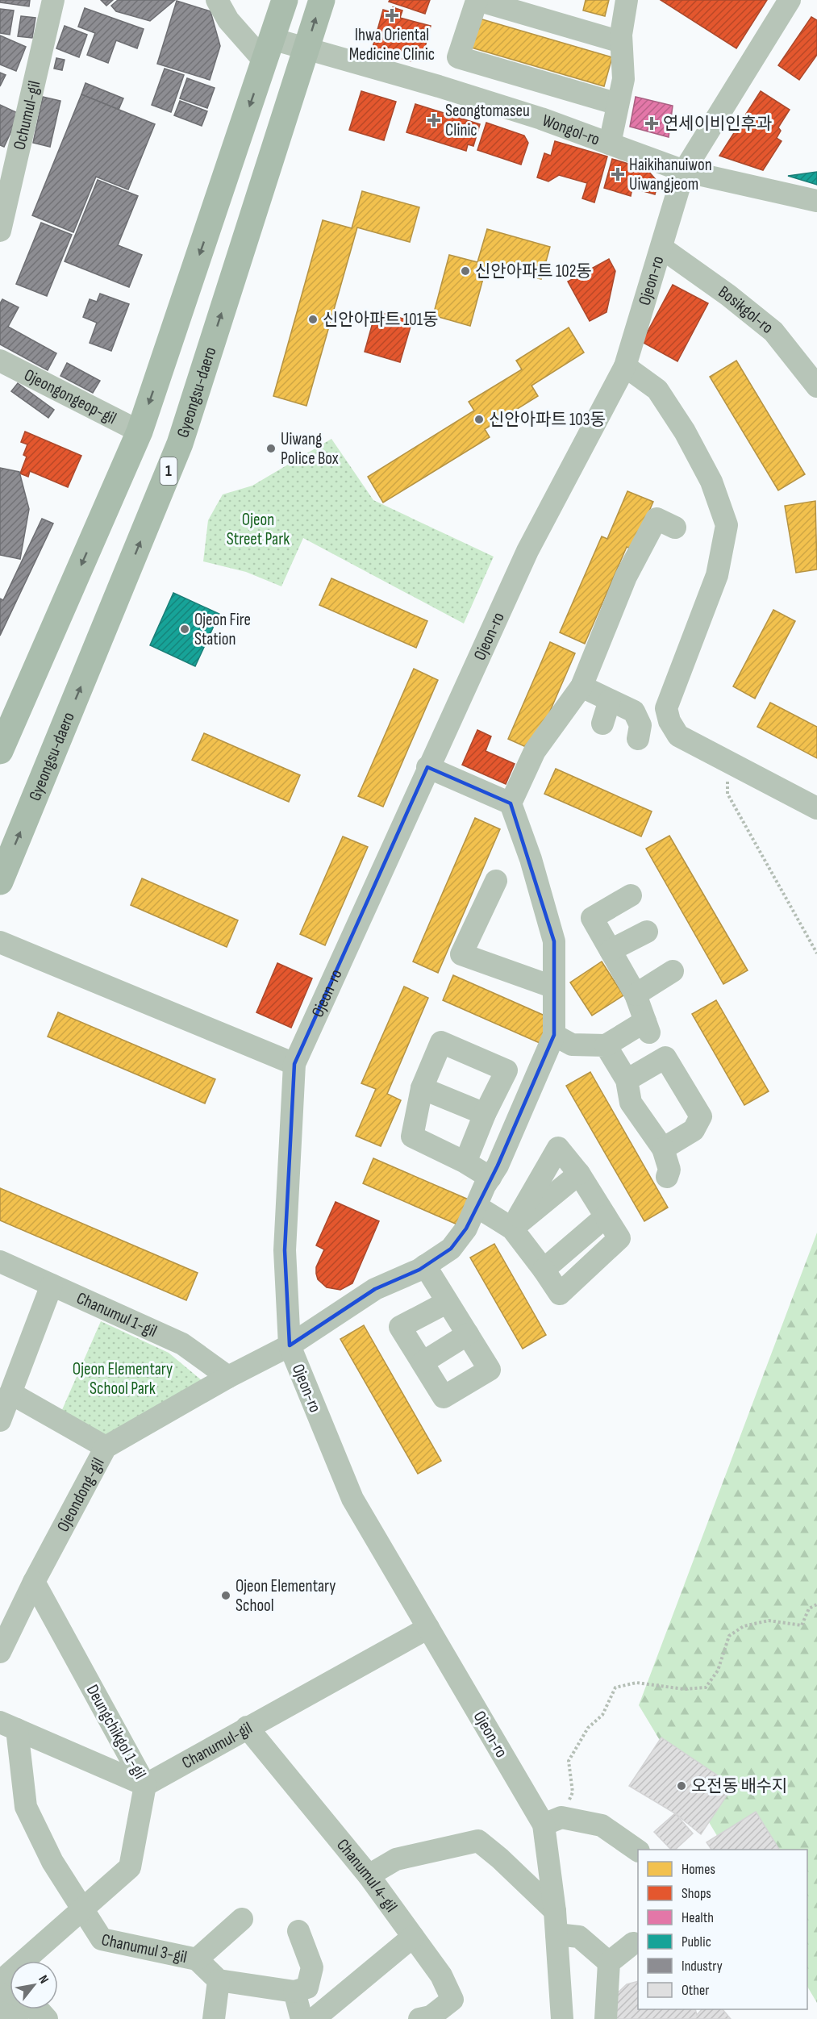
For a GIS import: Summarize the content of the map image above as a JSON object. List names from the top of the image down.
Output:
{
  "streets": {
    "main road": ["Gyeongsu-daero", "1"],
    "street": [
      "Ochumul-gil",
      "Wongol-ro",
      "Ojeon-ro",
      "Bosikgol-ro",
      "Ojeongongeop-gil",
      "Chanumul 1-gil",
      "Ojeondong-gil",
      "Deungchikgol 1-gil",
      "Chanumul-gil",
      "Chanumul 4-gil",
      "Chanumul 3-gil"
    ]
  },
  "crossings": [
    ["Wongol-ro", "Ojeon-ro"],
    ["Wongol-ro", "Gyeongsu-daero"],
    ["Ojeon-ro", "Bosikgol-ro"],
    ["Ojeon-ro", "Ojeondong-gil"],
    ["Ojeon-ro", "Chanumul-gil"],
    ["Chanumul 1-gil", "Ojeondong-gil"],
    ["Ojeondong-gil", "Deungchikgol 1-gil"],
    ["Deungchikgol 1-gil", "Chanumul-gil"],
    ["Deungchikgol 1-gil", "Chanumul 3-gil"],
    ["Chanumul-gil", "Chanumul 4-gil"]
  ],
  "parks": ["Ojeon Street Park", "Ojeon Elementary School Park"],
  "places": {
    "health": [
      "Ihwa Oriental Medicine Clinic",
      "Seongtomaseu Clinic",
      "연세이비인후과",
      "Haikihanuiwon Uiwangjeom"
    ],
    "other": [
      "신안아파트 102동",
      "신안아파트 101동",
      "신안아파트 103동",
      "Uiwang Police Box",
      "Ojeon Fire Station",
      "Ojeon Elementary School",
      "오전동 배수지"
    ]
  },
  "legend": [
    "Homes",
    "Shops",
    "Health",
    "Public",
    "Industry",
    "Other"
  ],
  "north": "top right"
}
